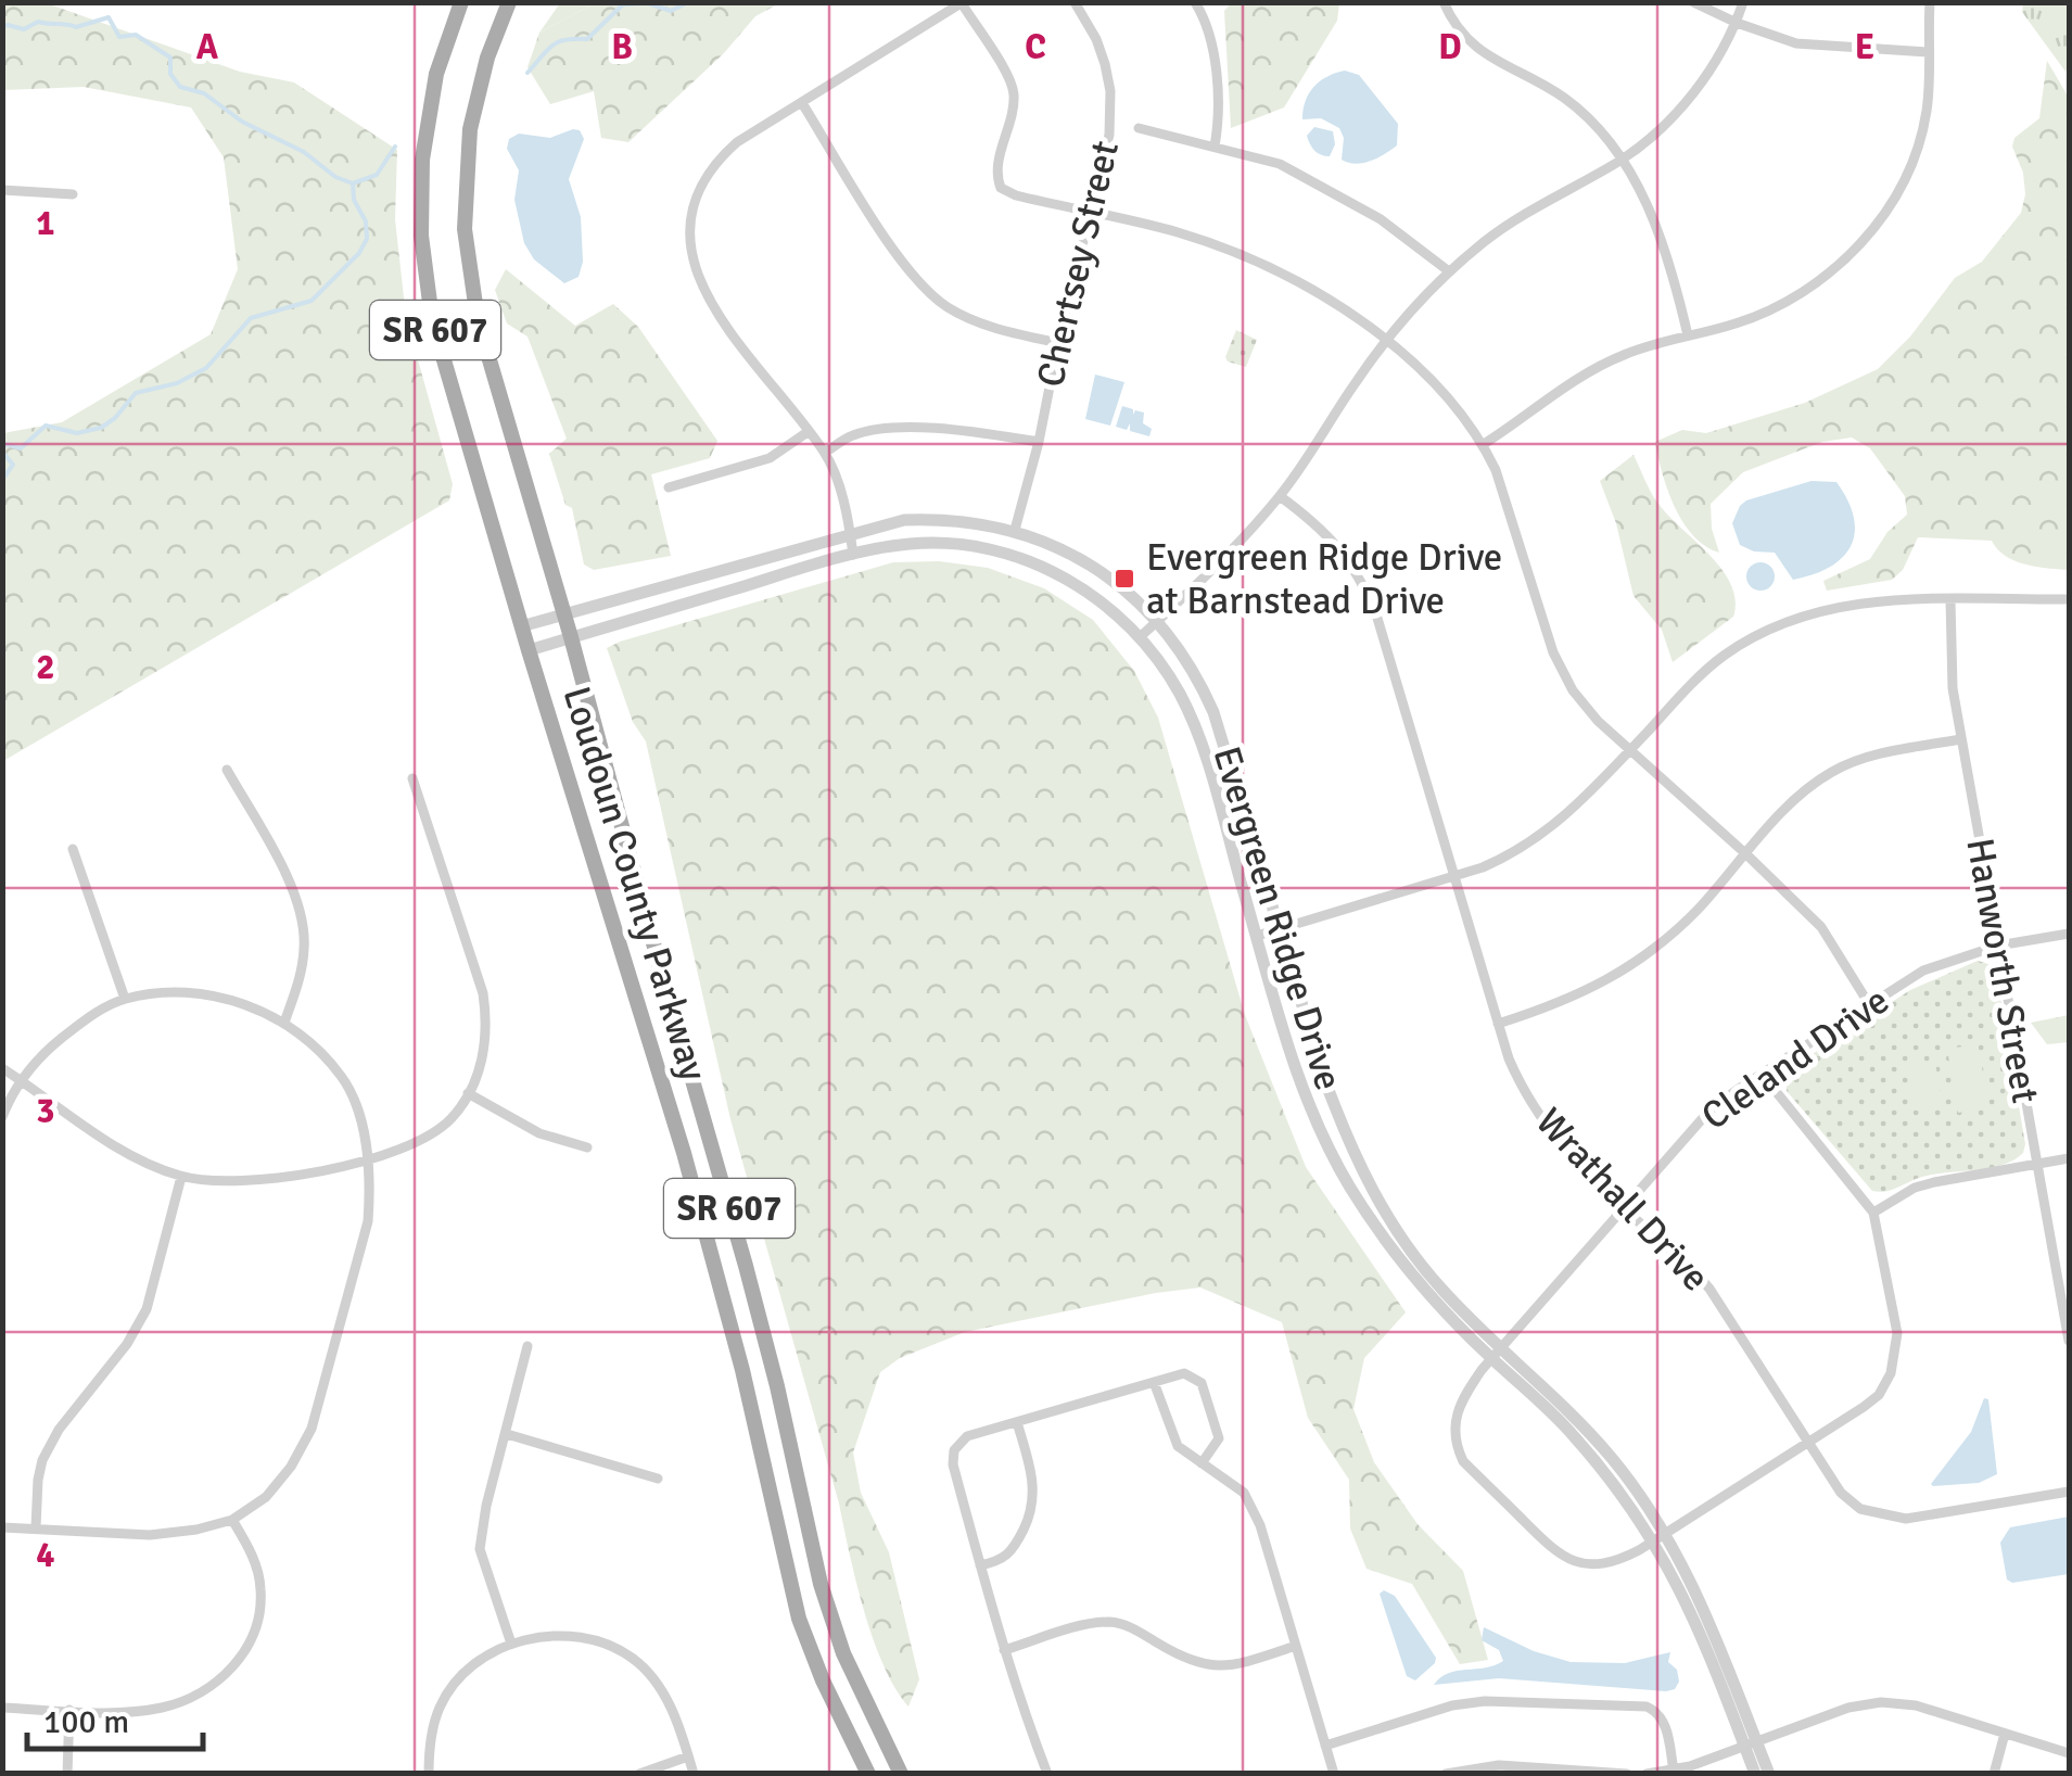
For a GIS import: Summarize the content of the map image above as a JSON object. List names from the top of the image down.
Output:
{
  "streets": {
    "main road": ["SR 607", "Loudoun County Parkway"],
    "street": [
      "Chertsey Street",
      "Evergreen Ridge Drive",
      "Hanworth Street",
      "Cleland Drive",
      "Wrathall Drive"
    ]
  },
  "crossings": [
    ["Chertsey Street", "Evergreen Ridge Drive"],
    ["Loudoun County Parkway", "Evergreen Ridge Drive"],
    ["Evergreen Ridge Drive", "Cleland Drive"],
    ["Hanworth Street", "Cleland Drive"],
    ["Cleland Drive", "Wrathall Drive"]
  ],
  "places": {
    "transit": ["Evergreen Ridge Drive at Barnstead Drive"]
  },
  "scale_bar": "100 m",
  "grid": {
    "columns": [
      "A",
      "B",
      "C",
      "D",
      "E"
    ],
    "rows": [
      "1",
      "2",
      "3",
      "4"
    ]
  }
}
